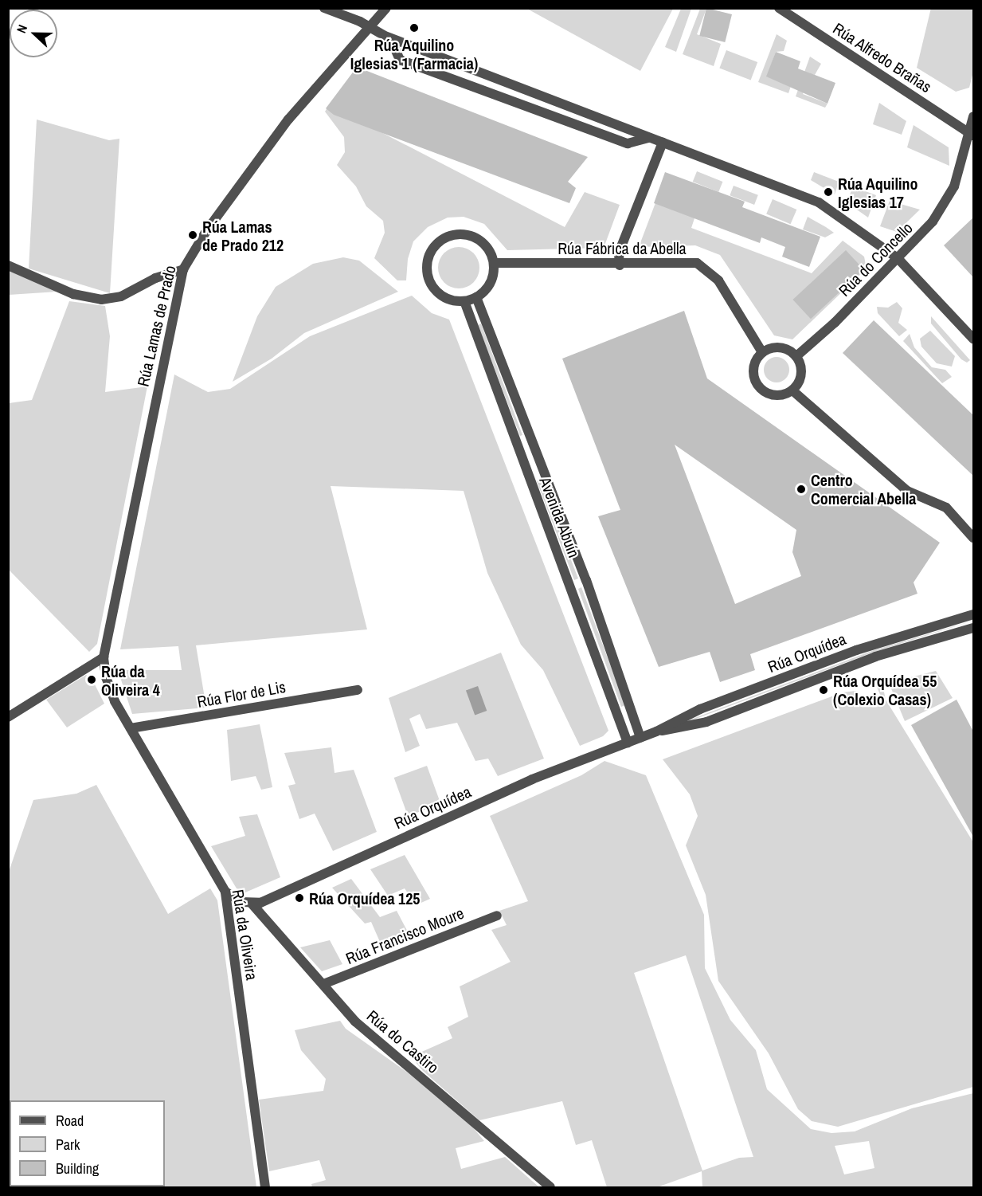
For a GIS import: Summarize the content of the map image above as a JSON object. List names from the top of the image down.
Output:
{
  "streets": {
    "street": [
      "Rúa Alfredo Brañas",
      "Rúa Fábrica da Abella",
      "Rúa do Concello",
      "Rúa Lamas de Prado",
      "Avenida Abuín",
      "Rúa Orquídea",
      "Rúa Flor de Lis",
      "Rúa da Oliveira",
      "Rúa Francisco Moure",
      "Rúa do Castiro"
    ]
  },
  "crossings": [
    ["Rúa Alfredo Brañas", "Rúa do Concello"],
    ["Rúa Fábrica da Abella", "Rúa do Concello"],
    ["Rúa Fábrica da Abella", "Avenida Abuín"],
    ["Rúa Lamas de Prado", "Rúa da Oliveira"],
    ["Avenida Abuín", "Rúa Orquídea"],
    ["Rúa Orquídea", "Rúa do Castiro"],
    ["Rúa Flor de Lis", "Rúa da Oliveira"],
    ["Rúa Francisco Moure", "Rúa do Castiro"]
  ],
  "places": [
    "Rúa Aquilino Iglesias 1 (Farmacia)",
    "Rúa Aquilino Iglesias 17",
    "Rúa Lamas de Prado 212",
    "Centro Comercial Abella",
    "Rúa da Oliveira 4",
    "Rúa Orquídea 55 (Colexio Casas)",
    "Rúa Orquídea 125"
  ],
  "legend": ["Road", "Park", "Building"],
  "north": "left"
}
